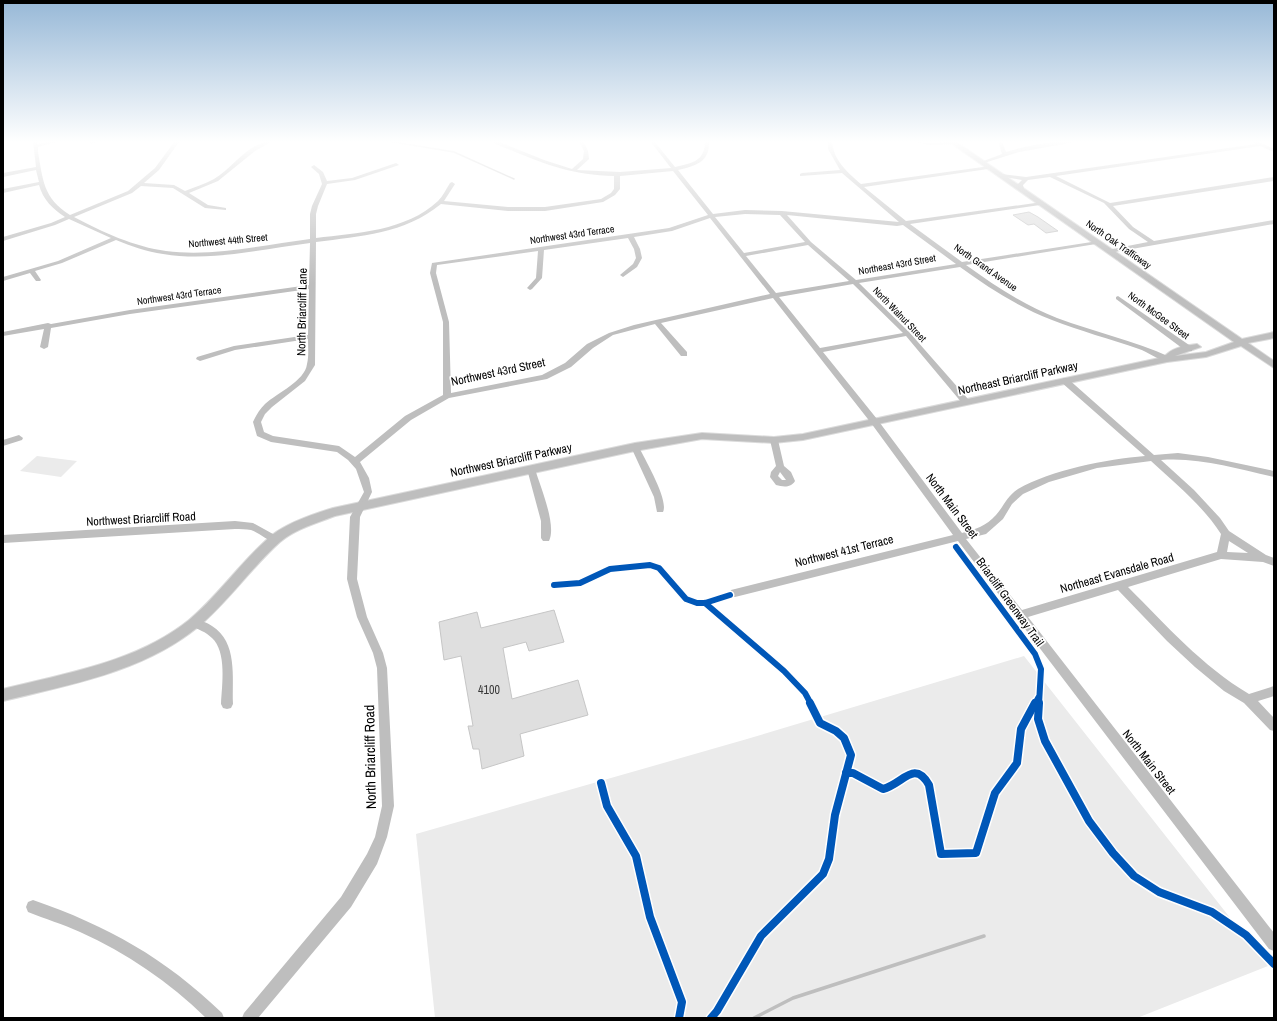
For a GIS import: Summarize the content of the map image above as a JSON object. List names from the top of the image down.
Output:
{
  "streets": {
    "main road": ["North Oak Trafficway", "Northeast Briarcliff Parkway", "Northwest Briarcliff Parkway"],
    "street": [
      "Northwest 43rd Terrace",
      "Northwest 44th Street",
      "Northeast 43rd Street",
      "North Grand Avenue",
      "North Briarcliff Lane",
      "North Walnut Street",
      "North McGee Street",
      "Northwest 43rd Street",
      "North Main Street",
      "Northwest Briarcliff Road",
      "Northwest 41st Terrace",
      "Northeast Evansdale Road",
      "North Briarcliff Road"
    ],
    "cycle path": ["Briarcliff Greenway Trail"]
  },
  "crossings": [
    ["Northwest 43rd Terrace", "North Oak Trafficway"],
    ["Northwest 43rd Terrace", "North Grand Avenue"],
    ["Northwest 43rd Terrace", "North Briarcliff Lane"],
    ["Northwest 43rd Terrace", "North Walnut Street"],
    ["Northwest 43rd Terrace", "Northwest 43rd Street"],
    ["Northwest 43rd Terrace", "North Main Street"],
    ["Northwest 44th Street", "North Briarcliff Lane"],
    ["North Oak Trafficway", "Northeast 43rd Street"],
    ["North Oak Trafficway", "Northeast Briarcliff Parkway"],
    ["Northeast 43rd Street", "North Grand Avenue"],
    ["Northeast 43rd Street", "North Walnut Street"],
    ["Northeast 43rd Street", "Northwest 43rd Street"],
    ["Northeast 43rd Street", "North Main Street"],
    ["North Grand Avenue", "Northeast Briarcliff Parkway"],
    ["North Briarcliff Lane", "Northwest 43rd Street"],
    ["North Briarcliff Lane", "Northwest Briarcliff Parkway"],
    ["North Briarcliff Lane", "North Briarcliff Road"],
    ["North Walnut Street", "Northeast Briarcliff Parkway"],
    ["North McGee Street", "Northeast Briarcliff Parkway"],
    ["Northwest 43rd Street", "North Main Street"],
    ["Northeast Briarcliff Parkway", "Northwest Briarcliff Parkway"],
    ["Northeast Briarcliff Parkway", "North Main Street"],
    ["Northwest Briarcliff Parkway", "North Main Street"],
    ["Northwest Briarcliff Parkway", "Northwest Briarcliff Road"],
    ["Northwest Briarcliff Parkway", "North Briarcliff Road"],
    ["North Main Street", "Northwest 41st Terrace"],
    ["North Main Street", "Northeast Evansdale Road"]
  ],
  "house_numbers": ["4100"]
}
